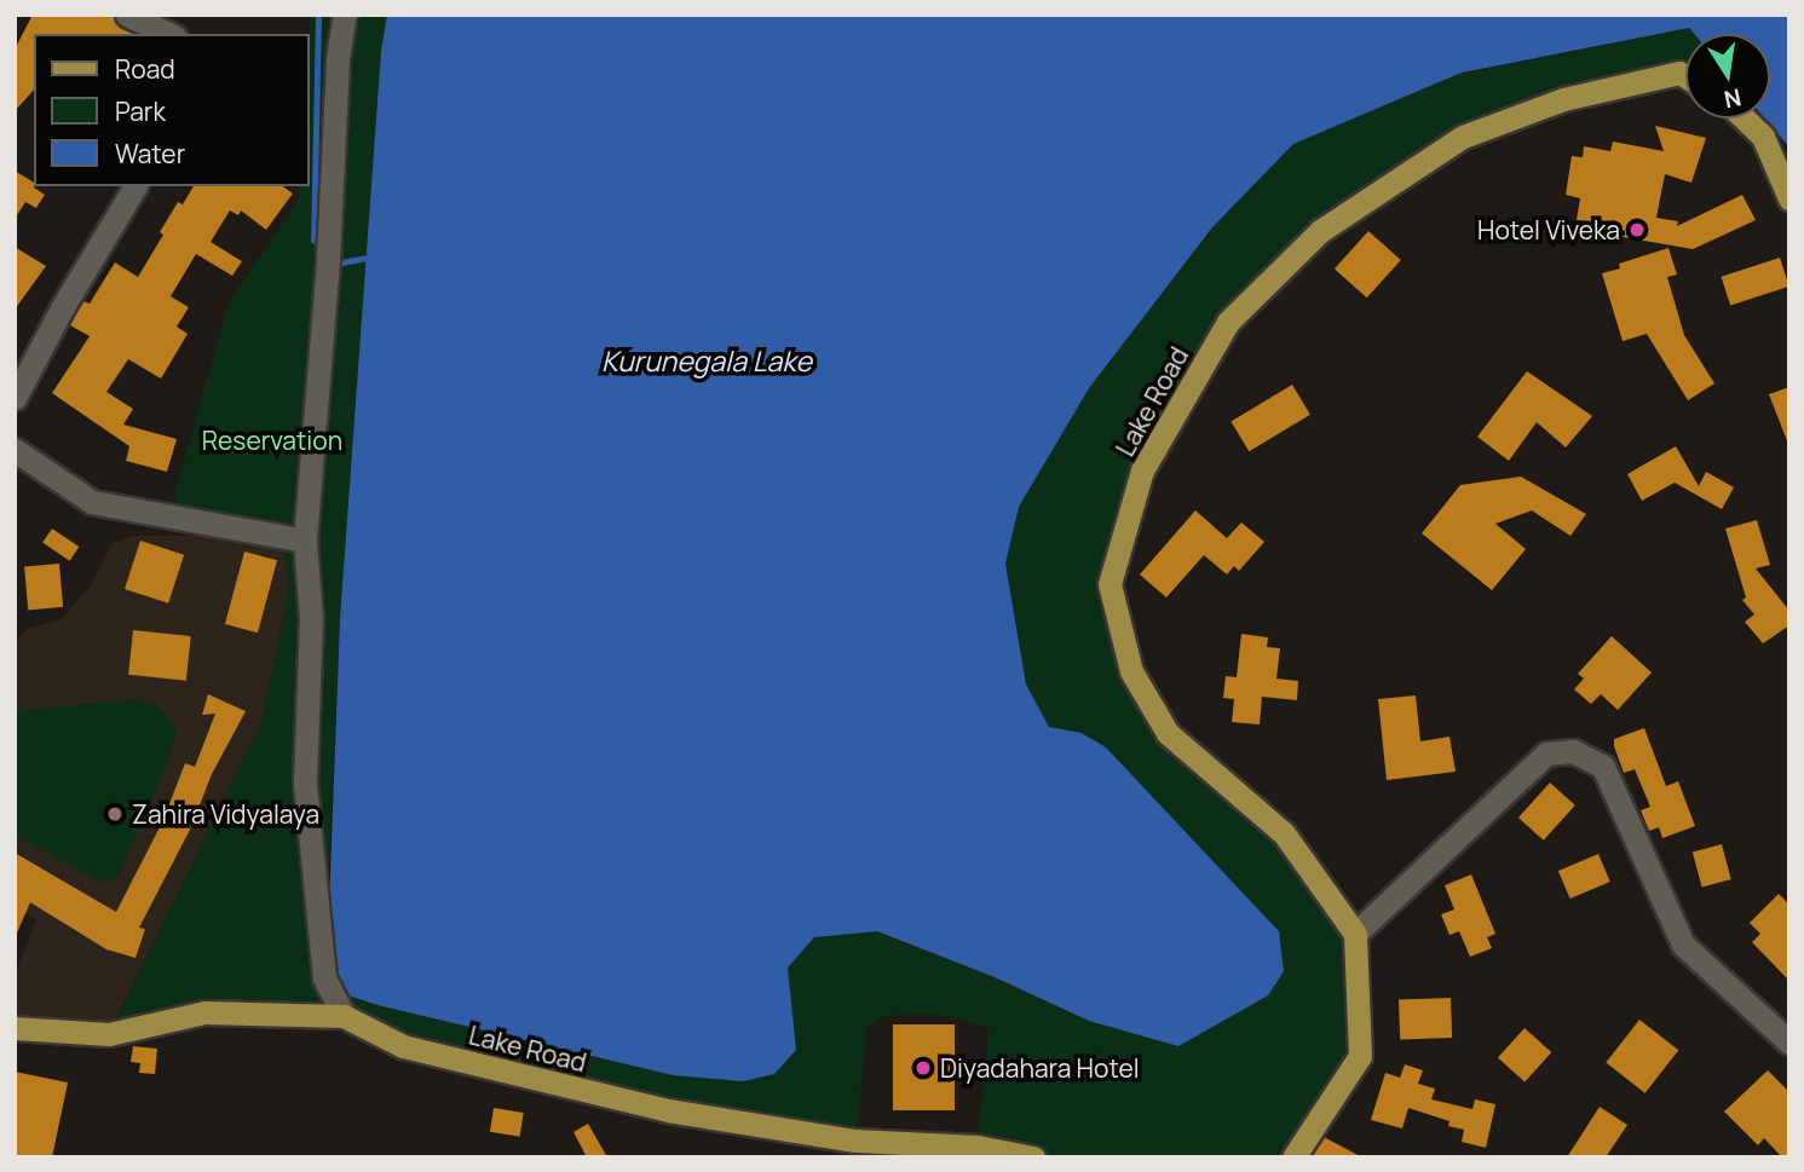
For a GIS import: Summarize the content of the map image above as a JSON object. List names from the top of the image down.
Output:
{
  "streets": {
    "main road": ["Lake Road"]
  },
  "water": ["Kurunegala Lake"],
  "parks": ["Reservation"],
  "places": ["Hotel Viveka", "Zahira Vidyalaya", "Diyadahara Hotel"],
  "legend": ["Road", "Park", "Water"],
  "north": "bottom"
}
